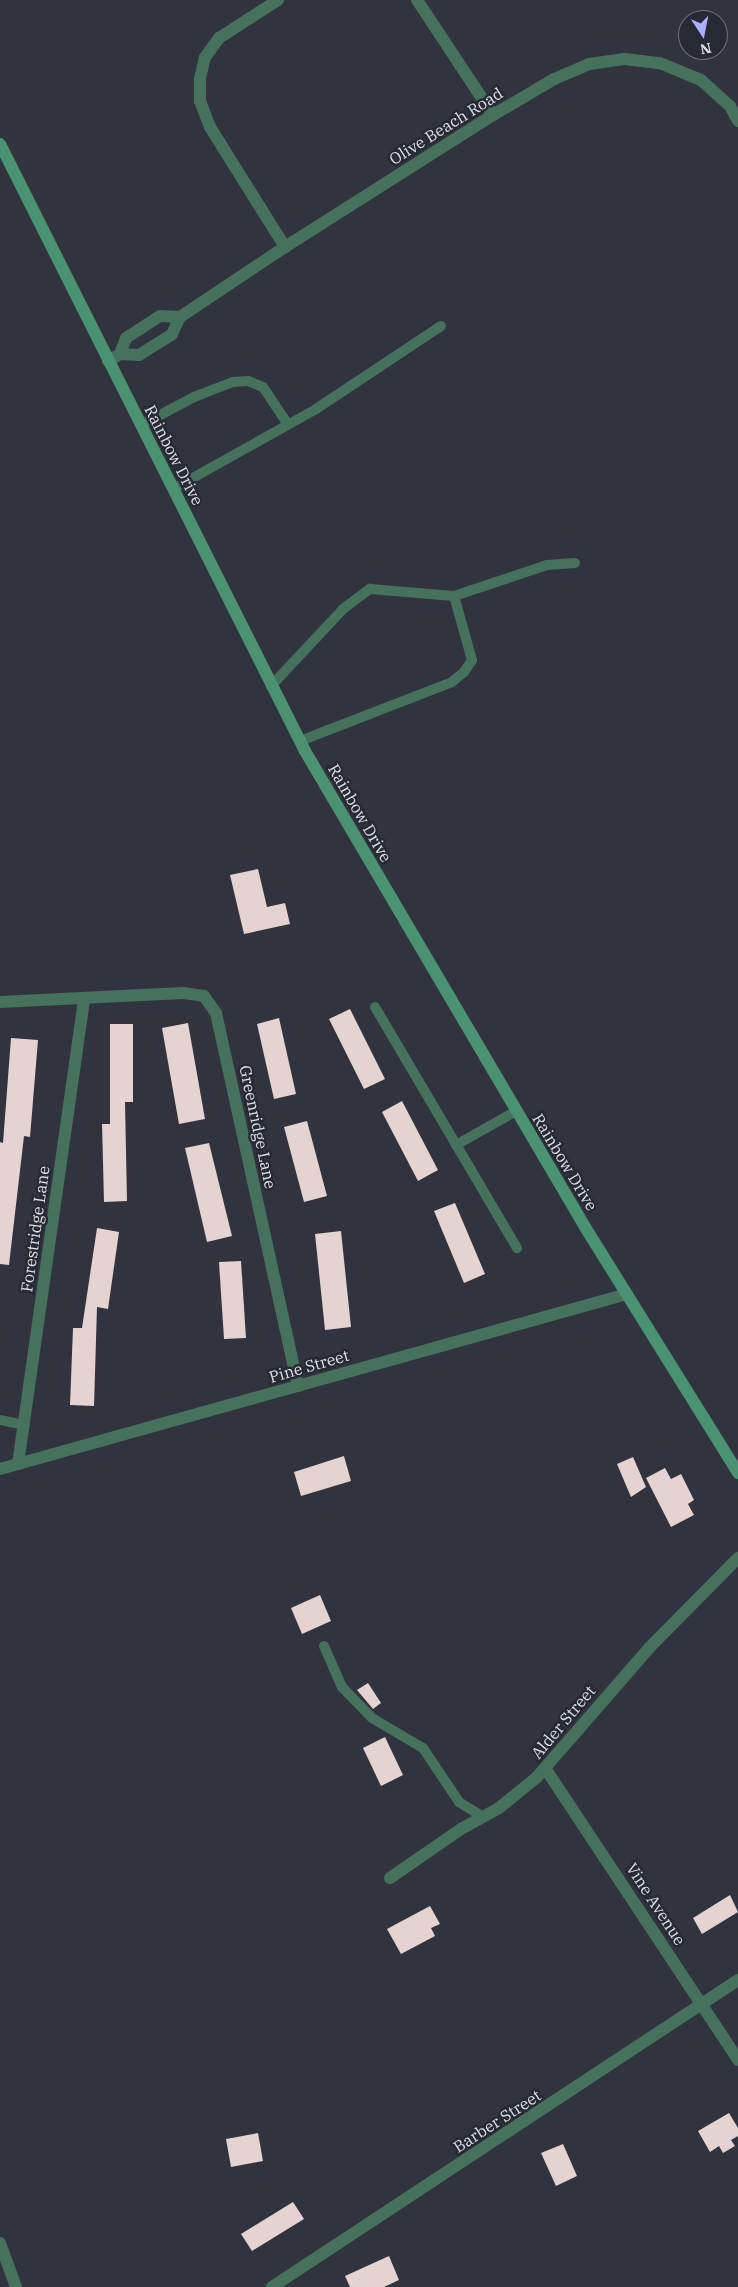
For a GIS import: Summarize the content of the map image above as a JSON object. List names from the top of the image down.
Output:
{
  "streets": {
    "street": [
      "Olive Beach Road",
      "Rainbow Drive",
      "Greenridge Lane",
      "Forestridge Lane",
      "Pine Street",
      "Alder Street",
      "Vine Avenue",
      "Barber Street"
    ]
  },
  "crossings": [
    ["Olive Beach Road", "Rainbow Drive"],
    ["Rainbow Drive", "Pine Street"],
    ["Greenridge Lane", "Forestridge Lane"],
    ["Greenridge Lane", "Pine Street"],
    ["Forestridge Lane", "Pine Street"],
    ["Alder Street", "Vine Avenue"],
    ["Vine Avenue", "Barber Street"]
  ],
  "north": "bottom"
}
